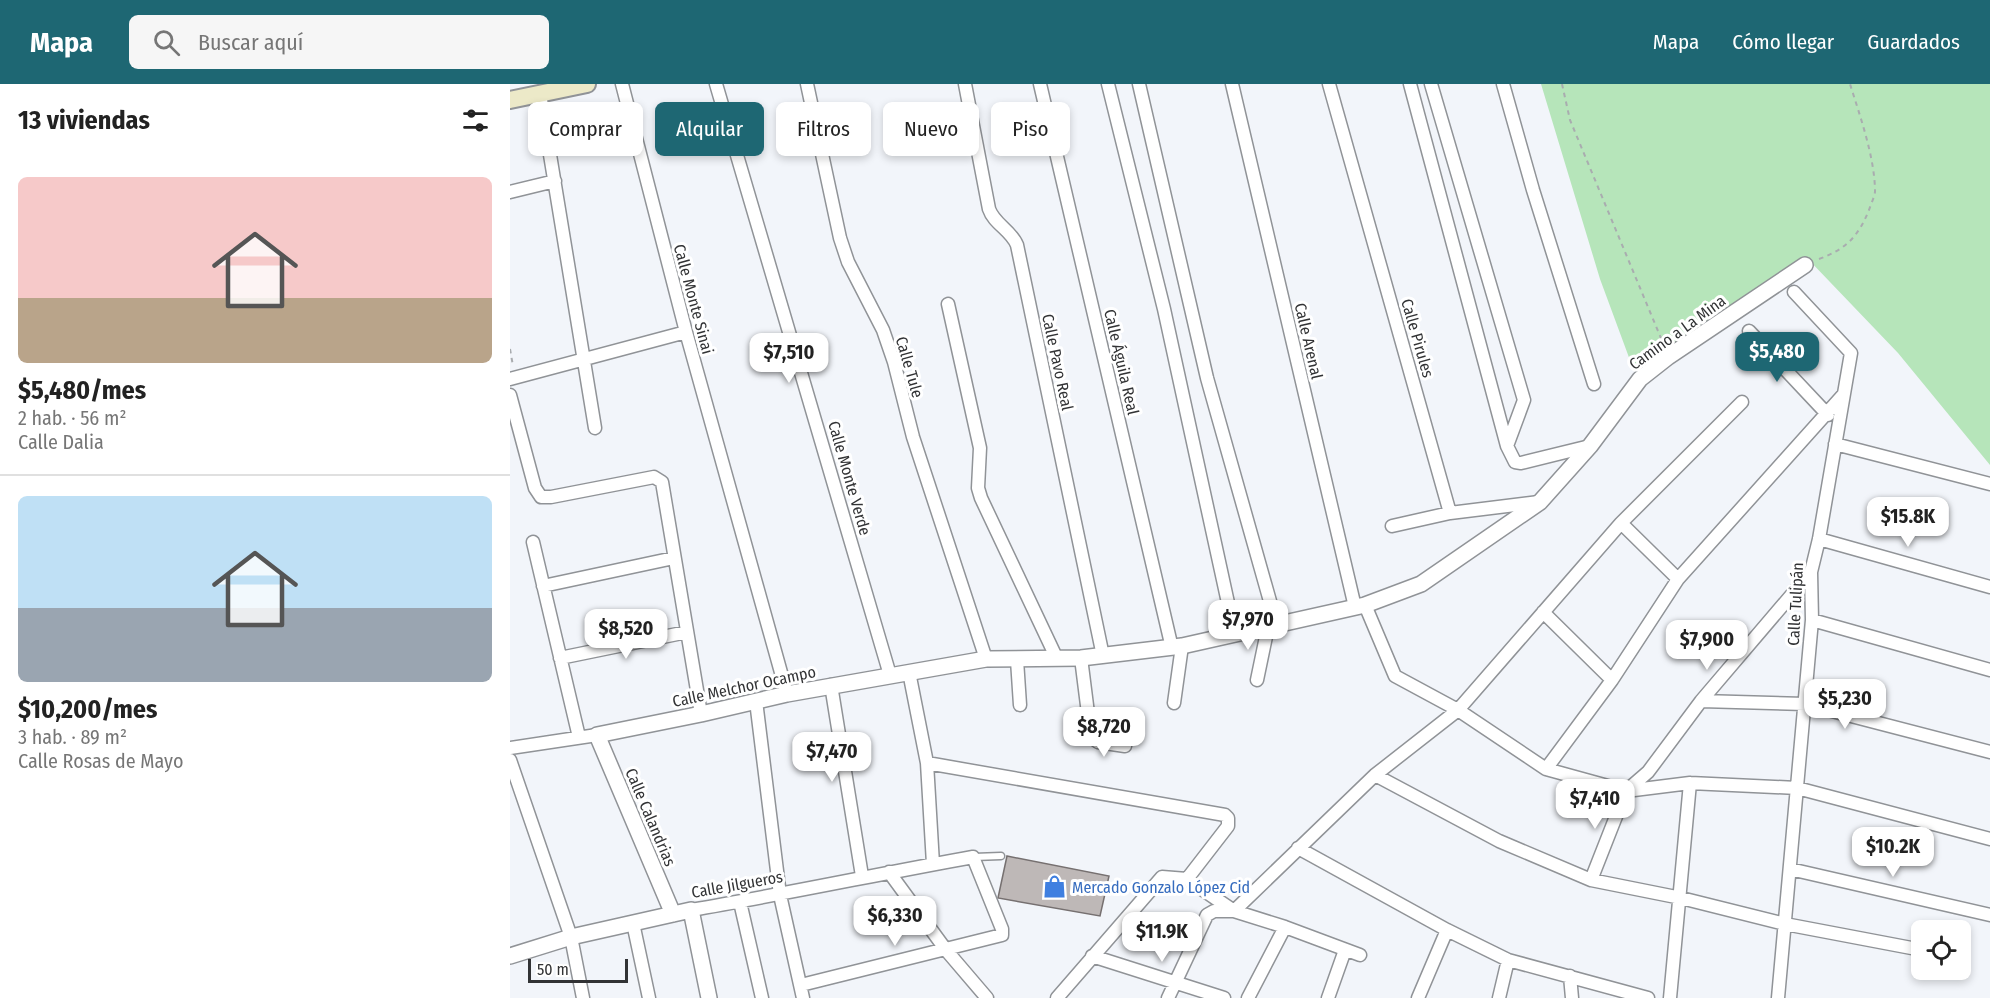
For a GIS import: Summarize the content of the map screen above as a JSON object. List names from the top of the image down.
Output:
{
  "streets": {
    "street": [
      "Calle Monte Sinai",
      "Camino a La Mina",
      "Calle Pirules",
      "Calle Arenal",
      "Calle Pavo Real",
      "Calle Águila Real",
      "Calle Tule",
      "Calle Monte Verde",
      "Calle Tulipán",
      "Calle Melchor Ocampo",
      "Calle Calandrias",
      "Calle Jilgueros"
    ]
  },
  "crossings": [
    ["Calle Monte Sinai", "Calle Melchor Ocampo"],
    ["Camino a La Mina", "Calle Arenal"],
    ["Camino a La Mina", "Calle Melchor Ocampo"],
    ["Calle Pavo Real", "Calle Melchor Ocampo"],
    ["Calle Águila Real", "Calle Melchor Ocampo"],
    ["Calle Tule", "Calle Melchor Ocampo"],
    ["Calle Monte Verde", "Calle Melchor Ocampo"],
    ["Calle Melchor Ocampo", "Calle Calandrias"],
    ["Calle Calandrias", "Calle Jilgueros"]
  ],
  "places": {
    "shop": ["Mercado Gonzalo López Cid"]
  },
  "scale_bar": "50 m",
  "page": {
    "header": "Mapa",
    "search": "Buscar aquí",
    "nav": ["Mapa", "Cómo llegar", "Guardados"],
    "heading": "13 viviendas",
    "chip": [
      "Comprar",
      "Alquilar",
      "Filtros",
      "Nuevo",
      "Piso"
    ],
    "list": [
      {
        "name": "$5,480/mes",
        "note": "2 hab. · 56 m² · Calle Dalia"
      },
      {
        "name": "$10,200/mes",
        "note": "3 hab. · 89 m² · Calle Rosas de Mayo"
      }
    ],
    "price": [
      "$5,480",
      "$7,510",
      "$15.8K",
      "$7,970",
      "$8,520",
      "$7,900",
      "$5,230",
      "$8,720",
      "$7,470",
      "$7,410",
      "$10.2K",
      "$6,330",
      "$11.9K"
    ],
    "scale": "50 m"
  }
}
